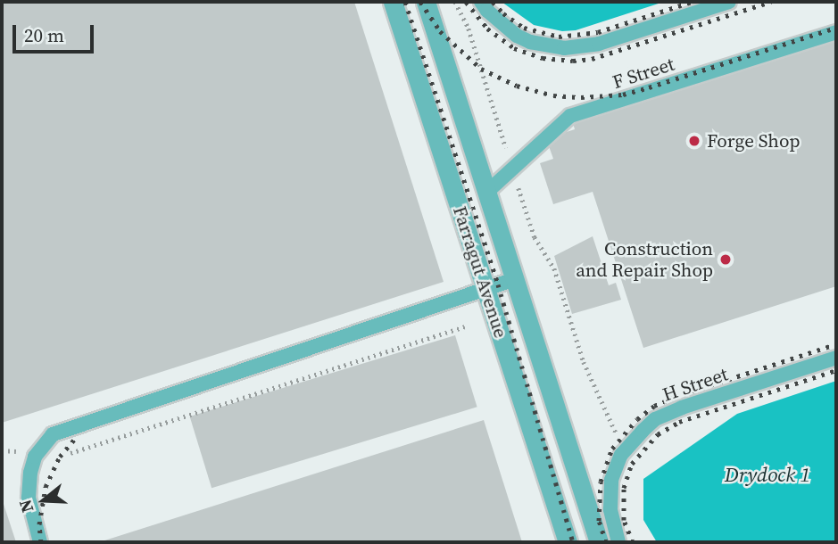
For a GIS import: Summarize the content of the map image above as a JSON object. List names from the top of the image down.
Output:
{
  "streets": {
    "street": ["Farragut Avenue"],
    "lane": ["F Street", "H Street"]
  },
  "crossings": [
    ["F Street", "Farragut Avenue"],
    ["Farragut Avenue", "H Street"]
  ],
  "water": ["Drydock 1"],
  "places": ["Forge Shop", "Construction and Repair Shop"],
  "scale_bar": "20 m",
  "north": "left"
}
